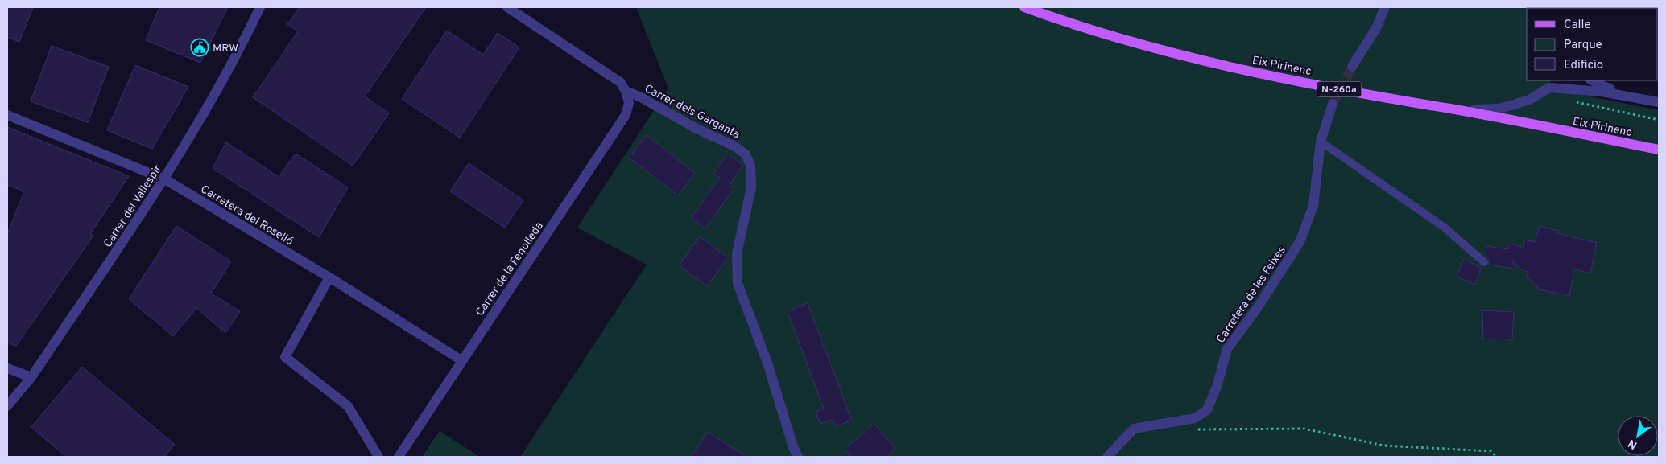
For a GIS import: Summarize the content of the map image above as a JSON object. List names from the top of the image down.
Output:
{
  "streets": {
    "main road": ["Eix Pirinenc", "N-260a"],
    "street": [
      "Carrer dels Garganta",
      "Carrer del Vallespir",
      "Carretera del Roselló",
      "Carrer de la Fenolleda",
      "Carretera de les Feixes"
    ]
  },
  "crossings": [
    ["Carrer dels Garganta", "Carrer de la Fenolleda"],
    ["Carrer del Vallespir", "Carretera del Roselló"],
    ["Carretera del Roselló", "Carrer de la Fenolleda"]
  ],
  "places": {
    "public building": ["MRW"]
  },
  "legend": ["Calle", "Parque", "Edificio"],
  "north": "bottom left"
}
